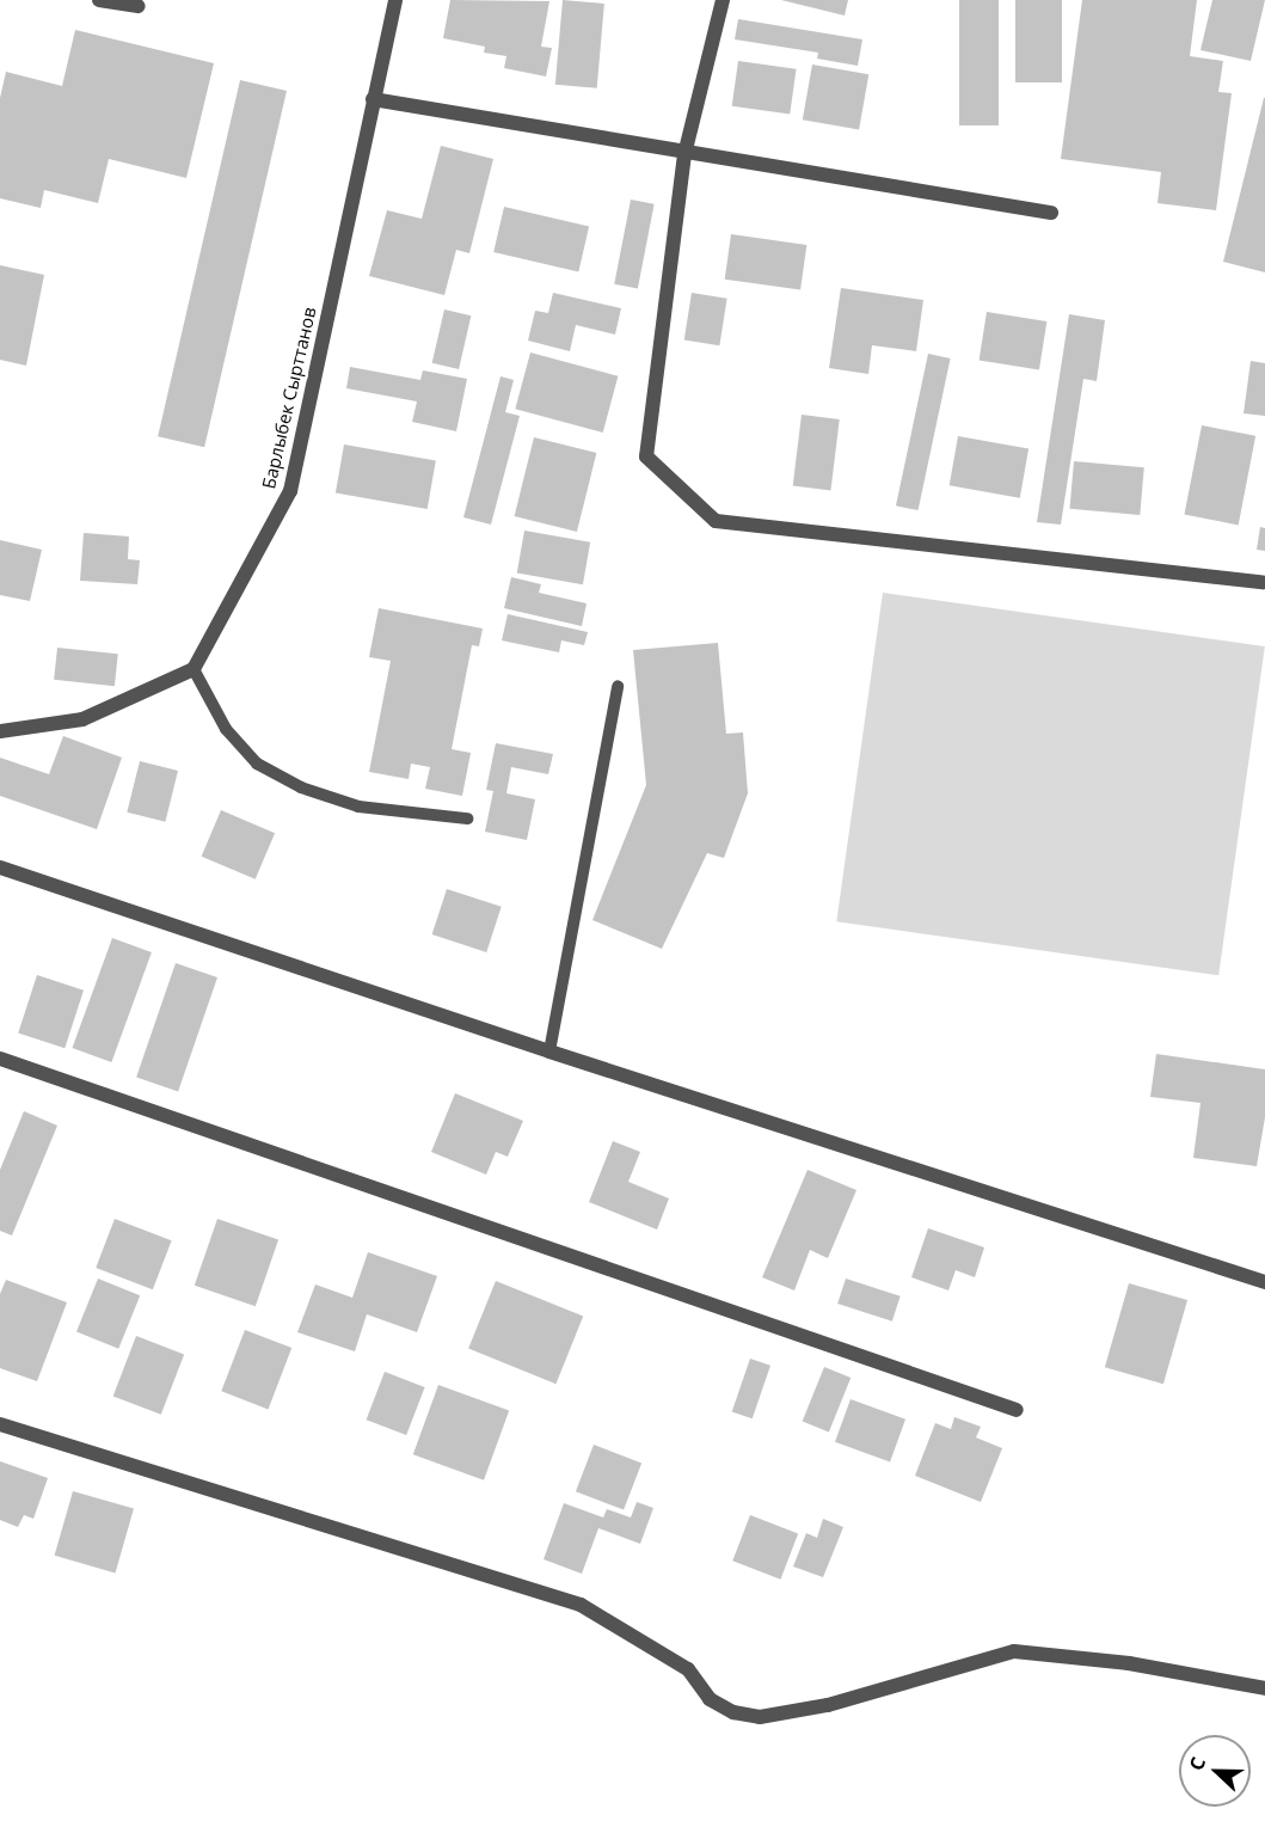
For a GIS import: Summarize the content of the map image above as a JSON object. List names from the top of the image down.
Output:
{
  "streets": {
    "street": ["Барлыбек Сырттанов"]
  },
  "north": "left"
}
